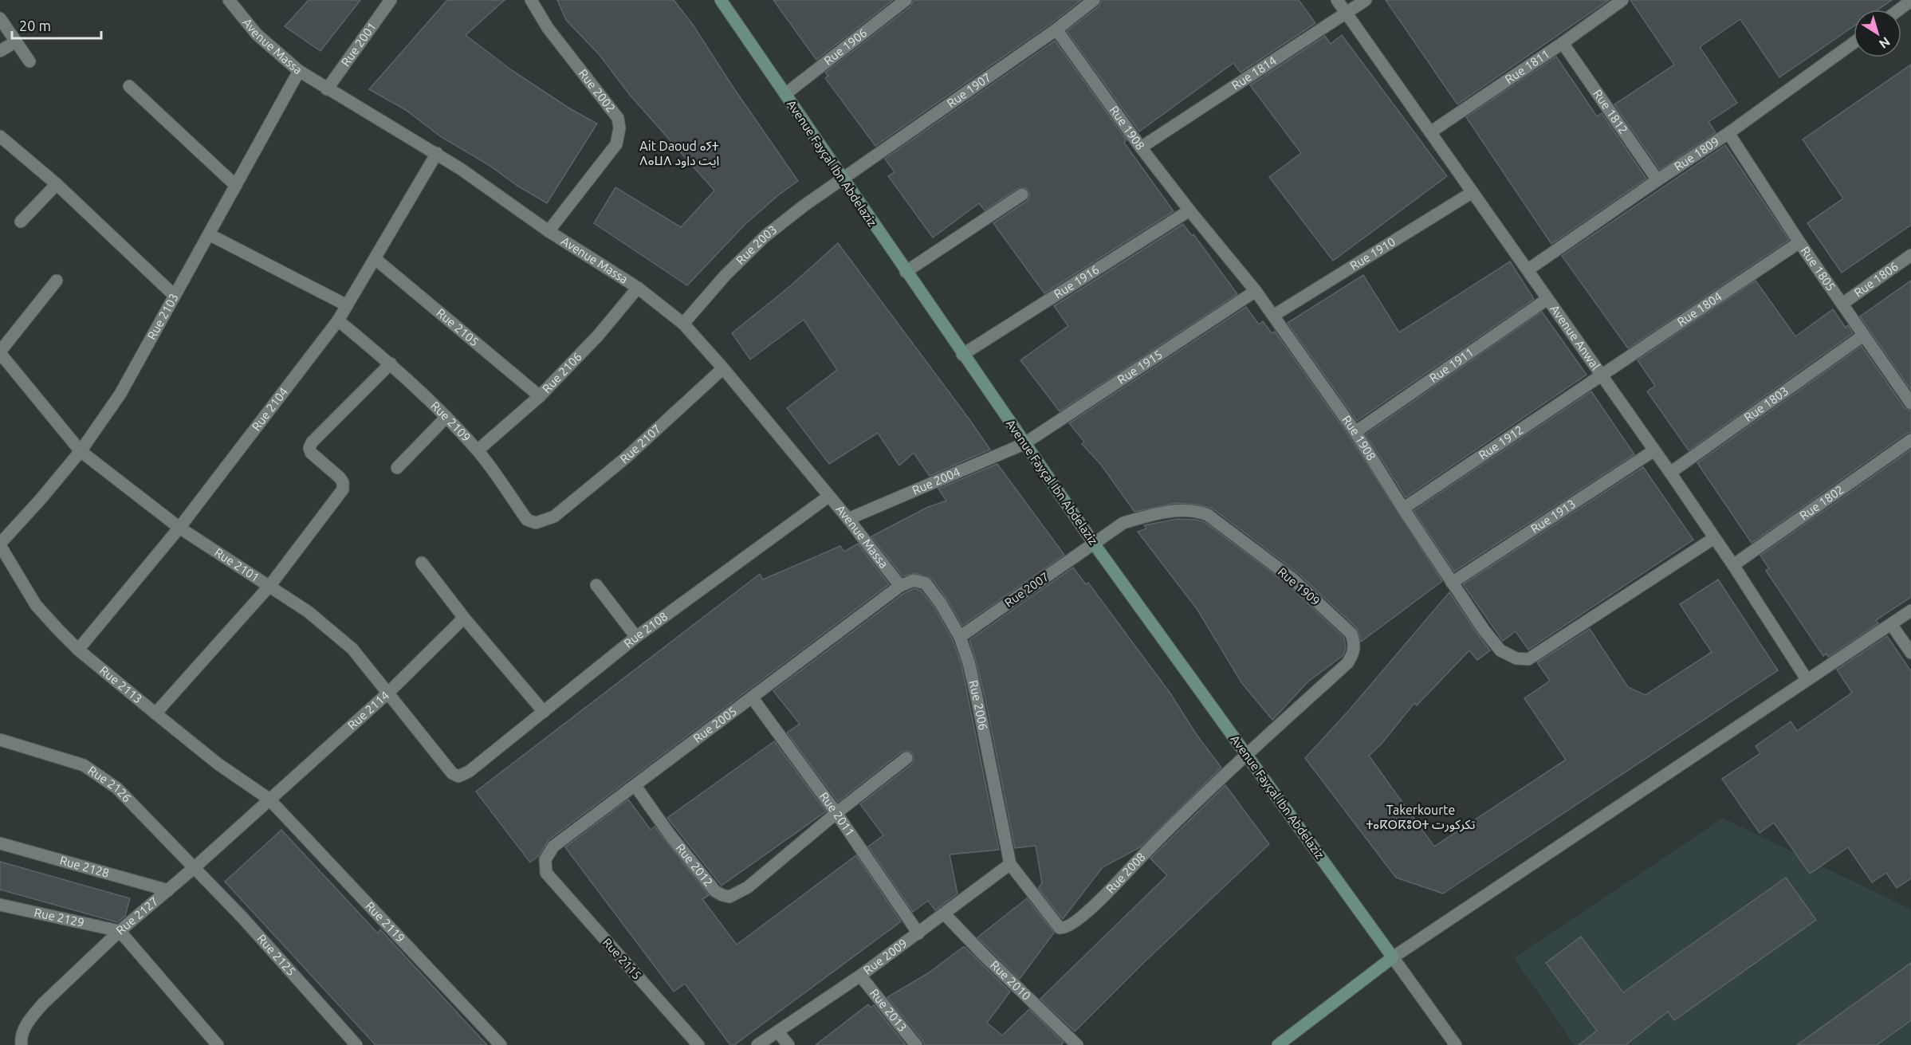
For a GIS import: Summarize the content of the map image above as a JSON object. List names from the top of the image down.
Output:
{
  "streets": {
    "street": [
      "Avenue Massa",
      "Rue 2001",
      "Rue 1906",
      "Rue 1811",
      "Rue 1814",
      "Rue 1907",
      "Rue 2002",
      "Rue 1812",
      "Rue 1908",
      "Rue 1809",
      "Avenue Fayçal Ibn Abdelaziz",
      "Rue 2003",
      "Rue 1910",
      "Rue 1805",
      "Rue 1806",
      "Rue 1916",
      "Rue 1804",
      "Rue 2103",
      "Rue 2105",
      "Avenue Anwal",
      "Rue 1911",
      "Rue 1915",
      "Rue 2106",
      "Rue 1803",
      "Rue 2104",
      "Rue 2109",
      "Rue 1912",
      "Rue 2107",
      "Rue 2004",
      "Rue 1802",
      "Rue 1913",
      "Rue 2101",
      "Rue 1909",
      "Rue 2007",
      "Rue 2108",
      "Rue 2113",
      "Rue 2006",
      "Rue 2114",
      "Rue 2005",
      "Rue 2126",
      "Rue 2011",
      "Rue 2012",
      "Rue 2128",
      "Rue 2008",
      "Rue 2127",
      "Rue 2129",
      "Rue 2119",
      "Rue 2125",
      "Rue 2009",
      "Rue 2115",
      "Rue 2010",
      "Rue 2013"
    ]
  },
  "crossings": [
    ["Avenue Massa", "Rue 2001"],
    ["Avenue Massa", "Rue 2002"],
    ["Avenue Massa", "Rue 2003"],
    ["Avenue Massa", "Rue 2103"],
    ["Avenue Massa", "Rue 2106"],
    ["Avenue Massa", "Rue 2104"],
    ["Avenue Massa", "Rue 2107"],
    ["Avenue Massa", "Rue 2004"],
    ["Avenue Massa", "Rue 2108"],
    ["Avenue Massa", "Rue 2006"],
    ["Avenue Massa", "Rue 2005"],
    ["Rue 1906", "Avenue Fayçal Ibn Abdelaziz"],
    ["Rue 1811", "Rue 1812"],
    ["Rue 1811", "Avenue Anwal"],
    ["Rue 1814", "Rue 1908"],
    ["Rue 1814", "Avenue Anwal"],
    ["Rue 1907", "Rue 1908"],
    ["Rue 1907", "Avenue Fayçal Ibn Abdelaziz"],
    ["Rue 1907", "Rue 2003"],
    ["Rue 1812", "Rue 1809"],
    ["Rue 1908", "Rue 1910"],
    ["Rue 1908", "Rue 1916"],
    ["Rue 1908", "Avenue Anwal"],
    ["Rue 1908", "Rue 1911"],
    ["Rue 1908", "Rue 1915"],
    ["Rue 1908", "Rue 1912"],
    ["Rue 1908", "Rue 1913"],
    ["Rue 1809", "Rue 1805"],
    ["Rue 1809", "Avenue Anwal"],
    ["Avenue Fayçal Ibn Abdelaziz", "Rue 2003"],
    ["Avenue Fayçal Ibn Abdelaziz", "Rue 1916"],
    ["Avenue Fayçal Ibn Abdelaziz", "Rue 1915"],
    ["Avenue Fayçal Ibn Abdelaziz", "Rue 2004"],
    ["Avenue Fayçal Ibn Abdelaziz", "Rue 1909"],
    ["Avenue Fayçal Ibn Abdelaziz", "Rue 2007"],
    ["Avenue Fayçal Ibn Abdelaziz", "Rue 2008"],
    ["Rue 1910", "Avenue Anwal"],
    ["Rue 1805", "Rue 1806"],
    ["Rue 1805", "Rue 1804"],
    ["Rue 1805", "Rue 1803"],
    ["Rue 1804", "Avenue Anwal"],
    ["Rue 1804", "Rue 1912"],
    ["Rue 2103", "Rue 2101"],
    ["Rue 2103", "Rue 2113"],
    ["Rue 2105", "Rue 2106"],
    ["Rue 2105", "Rue 2104"],
    ["Avenue Anwal", "Rue 1911"],
    ["Avenue Anwal", "Rue 1803"],
    ["Avenue Anwal", "Rue 1912"],
    ["Avenue Anwal", "Rue 1802"],
    ["Avenue Anwal", "Rue 1913"],
    ["Rue 1915", "Rue 2004"],
    ["Rue 2106", "Rue 2109"],
    ["Rue 2104", "Rue 2109"],
    ["Rue 2104", "Rue 2101"],
    ["Rue 2104", "Rue 2113"],
    ["Rue 2109", "Rue 2107"],
    ["Rue 2101", "Rue 2108"],
    ["Rue 2101", "Rue 2114"],
    ["Rue 1909", "Rue 2007"],
    ["Rue 1909", "Rue 2008"],
    ["Rue 2007", "Rue 2006"],
    ["Rue 2113", "Rue 2114"],
    ["Rue 2113", "Rue 2127"],
    ["Rue 2113", "Rue 2119"],
    ["Rue 2006", "Rue 2005"],
    ["Rue 2006", "Rue 2008"],
    ["Rue 2006", "Rue 2009"],
    ["Rue 2114", "Rue 2127"],
    ["Rue 2114", "Rue 2119"],
    ["Rue 2005", "Rue 2011"],
    ["Rue 2005", "Rue 2012"],
    ["Rue 2005", "Rue 2115"],
    ["Rue 2126", "Rue 2127"],
    ["Rue 2126", "Rue 2125"],
    ["Rue 2011", "Rue 2012"],
    ["Rue 2011", "Rue 2009"],
    ["Rue 2128", "Rue 2127"],
    ["Rue 2008", "Rue 2009"],
    ["Rue 2127", "Rue 2129"],
    ["Rue 2127", "Rue 2119"],
    ["Rue 2127", "Rue 2125"],
    ["Rue 2009", "Rue 2010"],
    ["Rue 2009", "Rue 2013"]
  ],
  "districts": ["Ait Daoud ⴰⵢⵜ ⴷⴰⵡⴷ ايت داود", "Takerkourte ⵜⴰⴽⵔⴽⵓⵔⵜ تكركورت"],
  "scale_bar": "20 m",
  "north": "bottom right"
}
